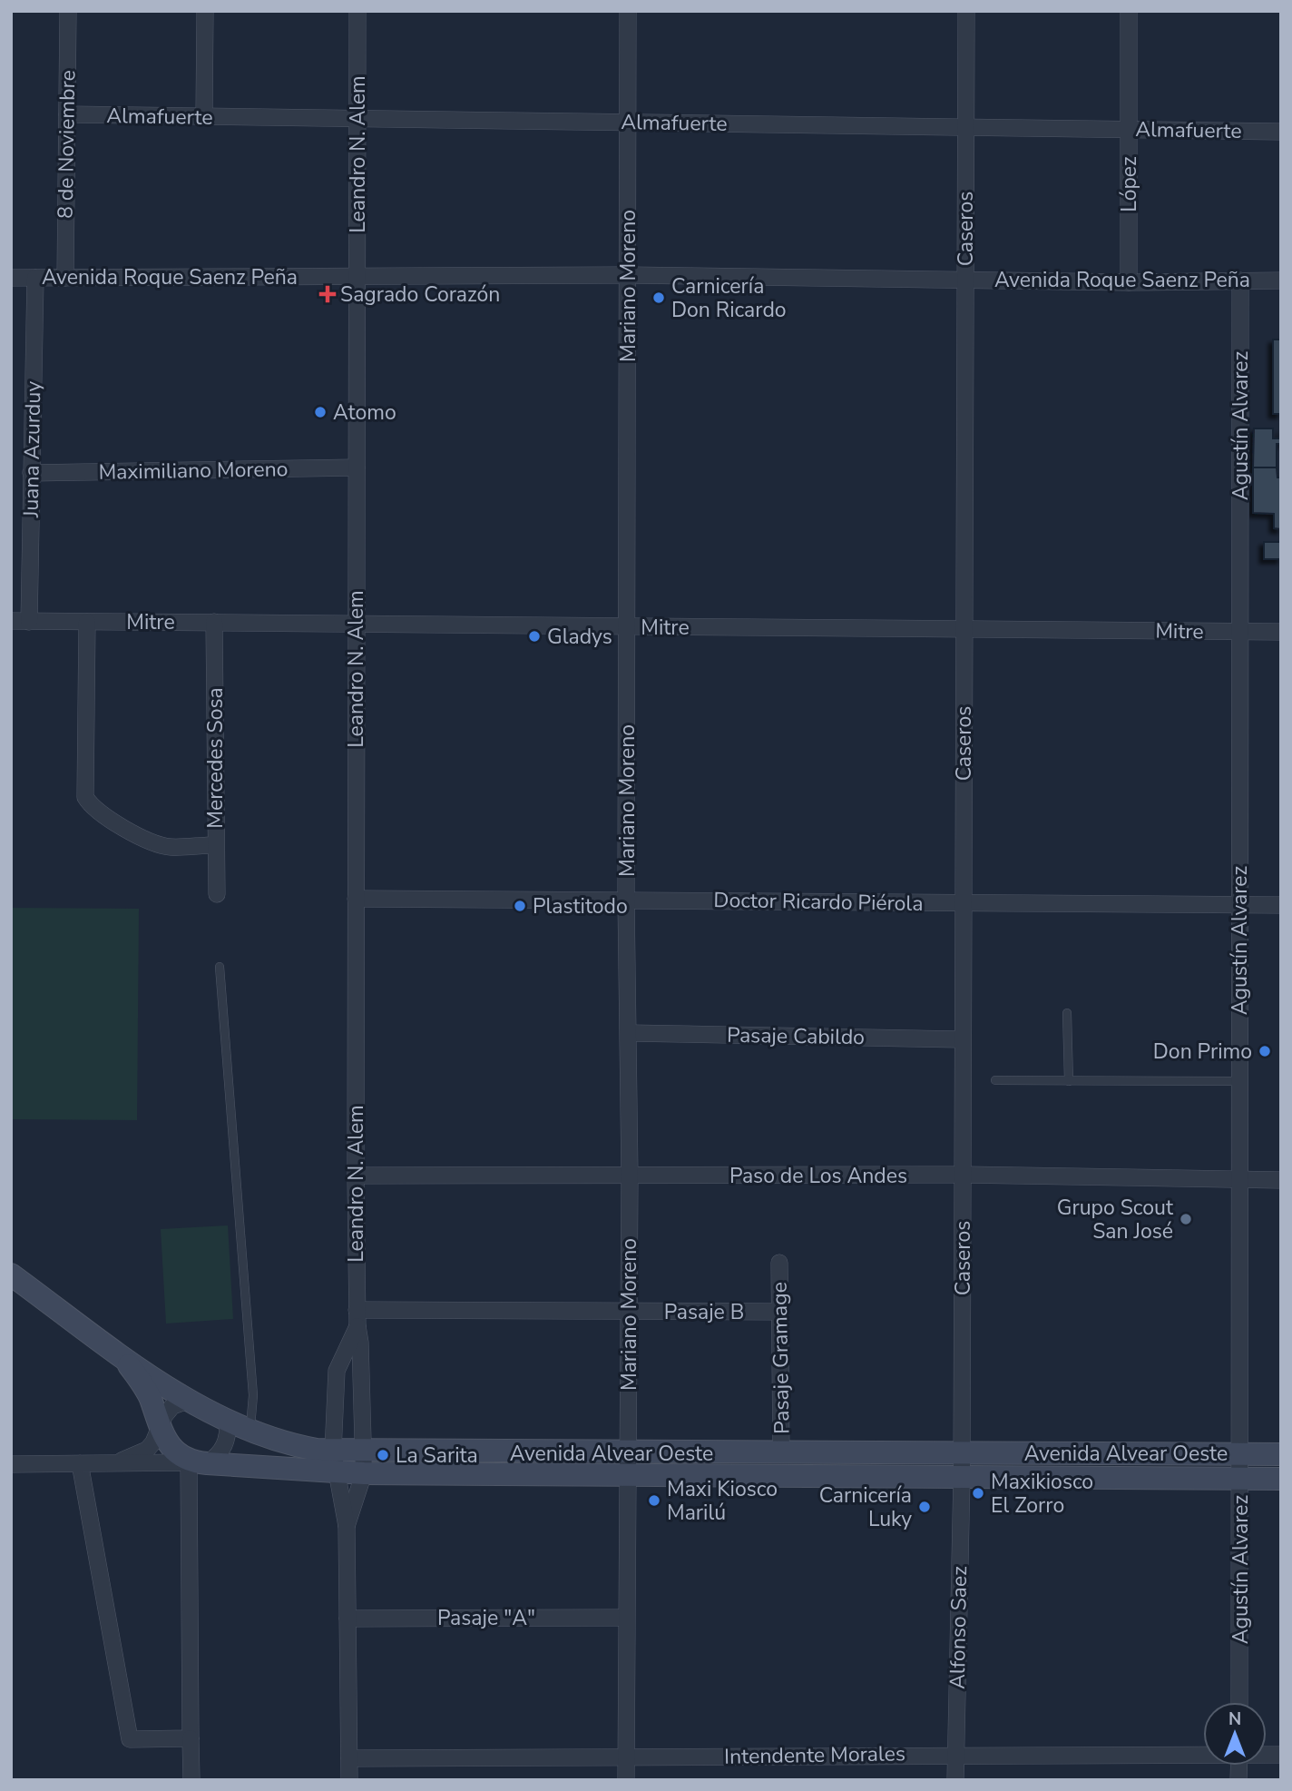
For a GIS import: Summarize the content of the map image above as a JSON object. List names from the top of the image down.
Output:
{
  "streets": {
    "main road": ["Avenida Alvear Oeste"],
    "street": [
      "Almafuerte",
      "8 de Noviembre",
      "Leandro N. Alem",
      "López",
      "Caseros",
      "Avenida Roque Saenz Peña",
      "Mariano Moreno",
      "Agustín Alvarez",
      "Juana Azurduy",
      "Maximiliano Moreno",
      "Mitre",
      "Mercedes Sosa",
      "Doctor Ricardo Piérola",
      "Pasaje Cabildo",
      "Paso de Los Andes",
      "Pasaje B",
      "Pasaje Gramage",
      "Pasaje \"A\"",
      "Alfonso Saez",
      "Intendente Morales"
    ]
  },
  "crossings": [
    ["Almafuerte", "8 de Noviembre"],
    ["Almafuerte", "Leandro N. Alem"],
    ["Almafuerte", "López"],
    ["Almafuerte", "Caseros"],
    ["Almafuerte", "Mariano Moreno"],
    ["8 de Noviembre", "Avenida Roque Saenz Peña"],
    ["Leandro N. Alem", "Avenida Roque Saenz Peña"],
    ["Leandro N. Alem", "Maximiliano Moreno"],
    ["Leandro N. Alem", "Mitre"],
    ["Leandro N. Alem", "Doctor Ricardo Piérola"],
    ["Leandro N. Alem", "Paso de Los Andes"],
    ["Leandro N. Alem", "Pasaje B"],
    ["Leandro N. Alem", "Avenida Alvear Oeste"],
    ["Leandro N. Alem", "Pasaje \"A\""],
    ["Leandro N. Alem", "Intendente Morales"],
    ["López", "Avenida Roque Saenz Peña"],
    ["Caseros", "Avenida Roque Saenz Peña"],
    ["Caseros", "Mitre"],
    ["Caseros", "Doctor Ricardo Piérola"],
    ["Caseros", "Pasaje Cabildo"],
    ["Caseros", "Paso de Los Andes"],
    ["Caseros", "Avenida Alvear Oeste"],
    ["Caseros", "Alfonso Saez"],
    ["Avenida Roque Saenz Peña", "Mariano Moreno"],
    ["Avenida Roque Saenz Peña", "Agustín Alvarez"],
    ["Avenida Roque Saenz Peña", "Juana Azurduy"],
    ["Mariano Moreno", "Mitre"],
    ["Mariano Moreno", "Doctor Ricardo Piérola"],
    ["Mariano Moreno", "Pasaje Cabildo"],
    ["Mariano Moreno", "Paso de Los Andes"],
    ["Mariano Moreno", "Pasaje B"],
    ["Mariano Moreno", "Avenida Alvear Oeste"],
    ["Mariano Moreno", "Pasaje \"A\""],
    ["Mariano Moreno", "Intendente Morales"],
    ["Agustín Alvarez", "Mitre"],
    ["Agustín Alvarez", "Doctor Ricardo Piérola"],
    ["Agustín Alvarez", "Paso de Los Andes"],
    ["Agustín Alvarez", "Avenida Alvear Oeste"],
    ["Juana Azurduy", "Maximiliano Moreno"],
    ["Juana Azurduy", "Mitre"],
    ["Mitre", "Mercedes Sosa"],
    ["Pasaje B", "Pasaje Gramage"],
    ["Pasaje Gramage", "Avenida Alvear Oeste"],
    ["Avenida Alvear Oeste", "Alfonso Saez"],
    ["Alfonso Saez", "Intendente Morales"]
  ],
  "places": {
    "health": ["Sagrado Corazón"],
    "other": [
      "Carnicería Don Ricardo",
      "Atomo",
      "Gladys",
      "Plastitodo",
      "Don Primo",
      "Grupo Scout San José",
      "La Sarita",
      "Maxikiosco El Zorro",
      "Maxi Kiosco Marilú",
      "Carnicería Luky"
    ]
  },
  "north": "top"
}
